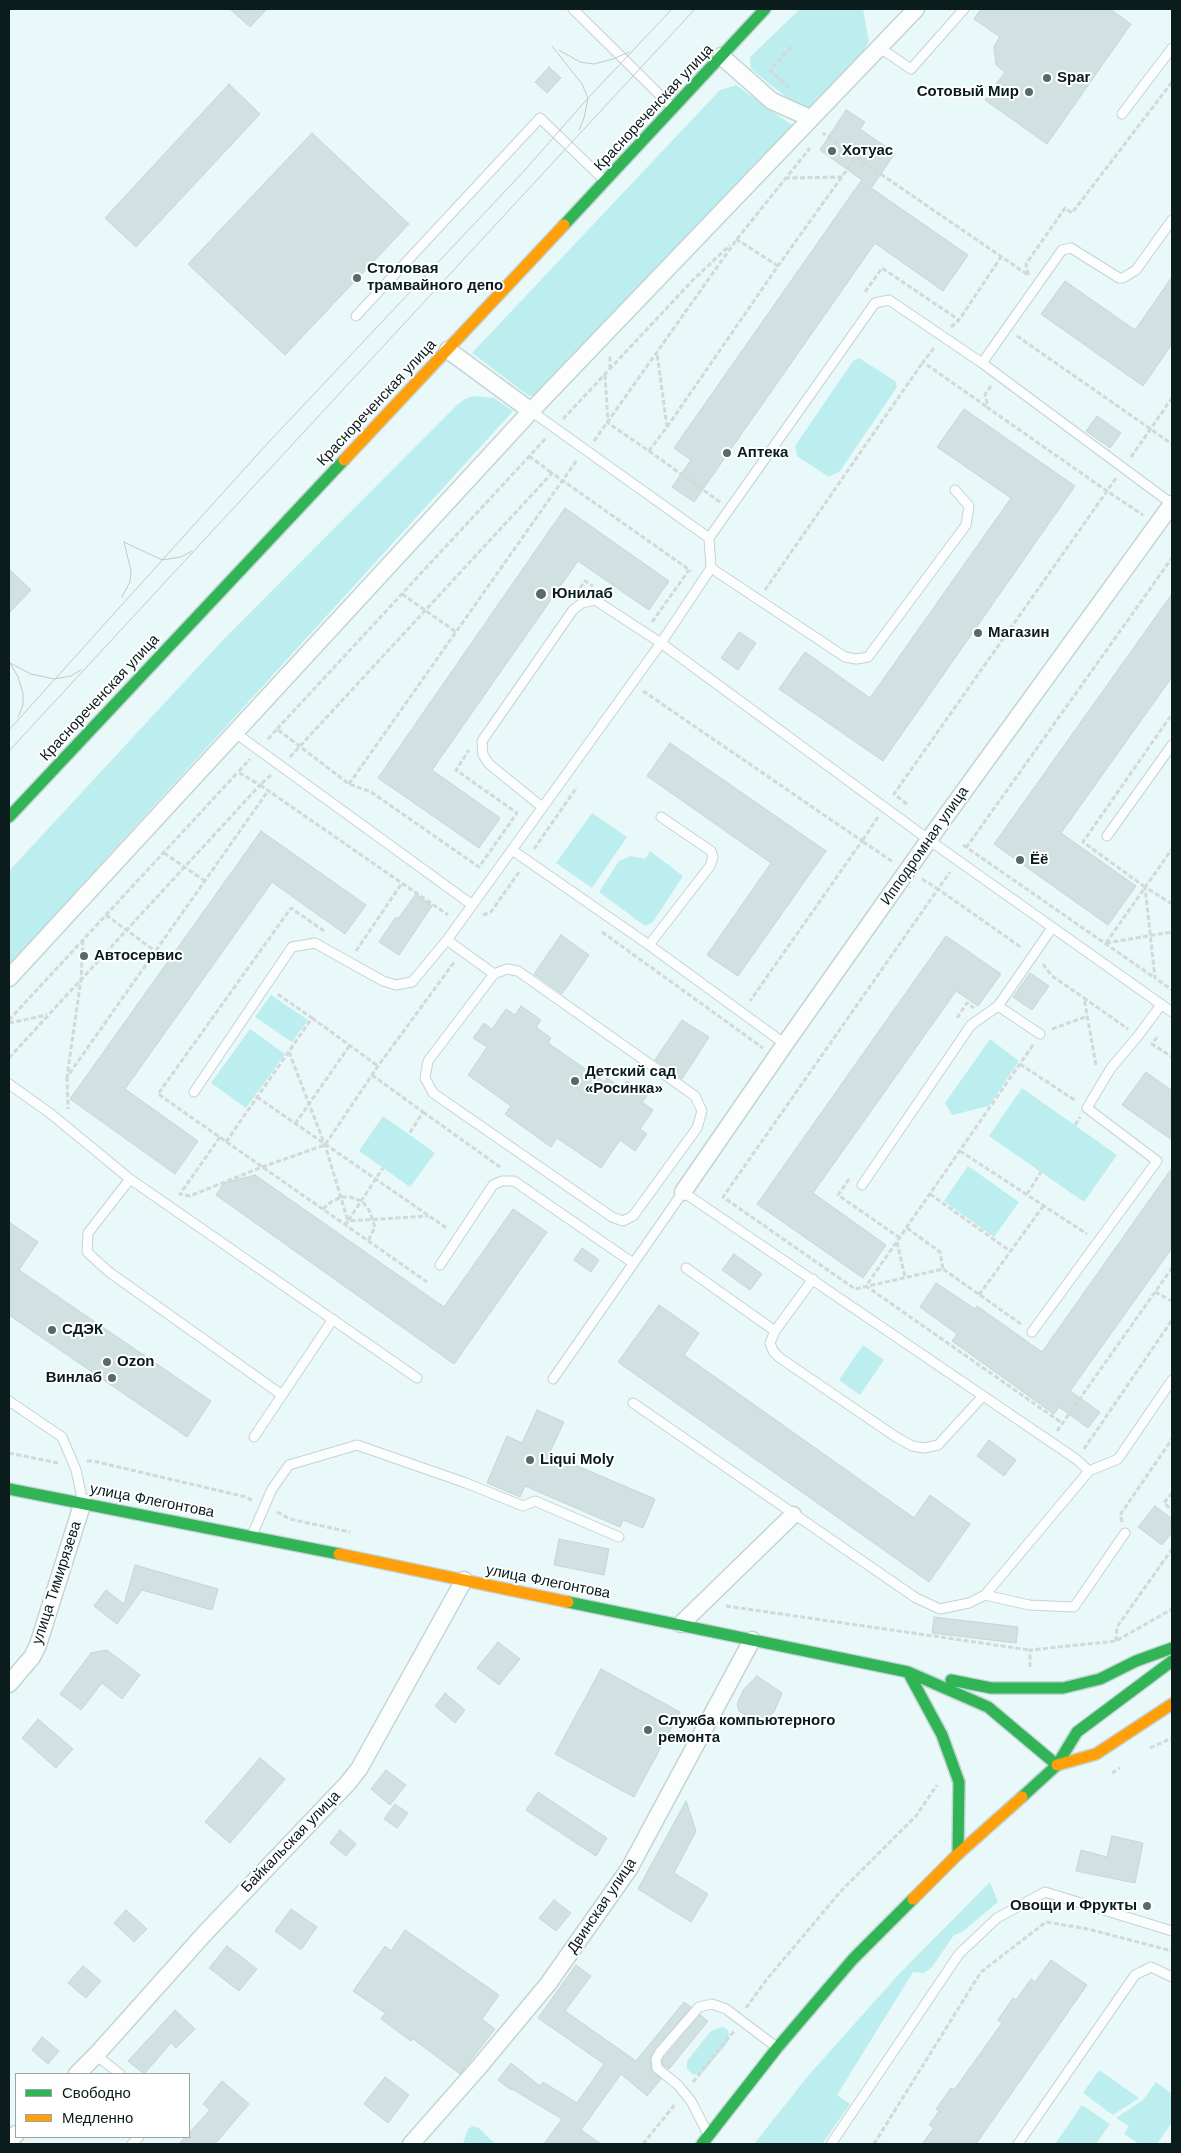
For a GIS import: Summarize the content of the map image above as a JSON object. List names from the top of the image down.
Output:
{
  "streets": {
    "main road": ["Краснореченская улица", "улица Флегонтова"],
    "street": [
      "Ипподромная улица",
      "улица Тимирязева",
      "Байкальская улица",
      "Двинская улица"
    ]
  },
  "crossings": [
    ["улица Флегонтова", "улица Тимирязева"],
    ["улица Флегонтова", "Байкальская улица"],
    ["улица Флегонтова", "Двинская улица"]
  ],
  "places": [
    "Spar",
    "Сотовый Мир",
    "Хотуас",
    "Столовая трамвайного депо",
    "Аптека",
    "Юнилаб",
    "Магазин",
    "Ёё",
    "Автосервис",
    "Детский сад «Росинка»",
    "СДЭК",
    "Ozon",
    "Винлаб",
    "Liqui Moly",
    "Служба компьютерного ремонта",
    "Овощи и Фрукты"
  ],
  "legend": ["Свободно", "Медленно"]
}
